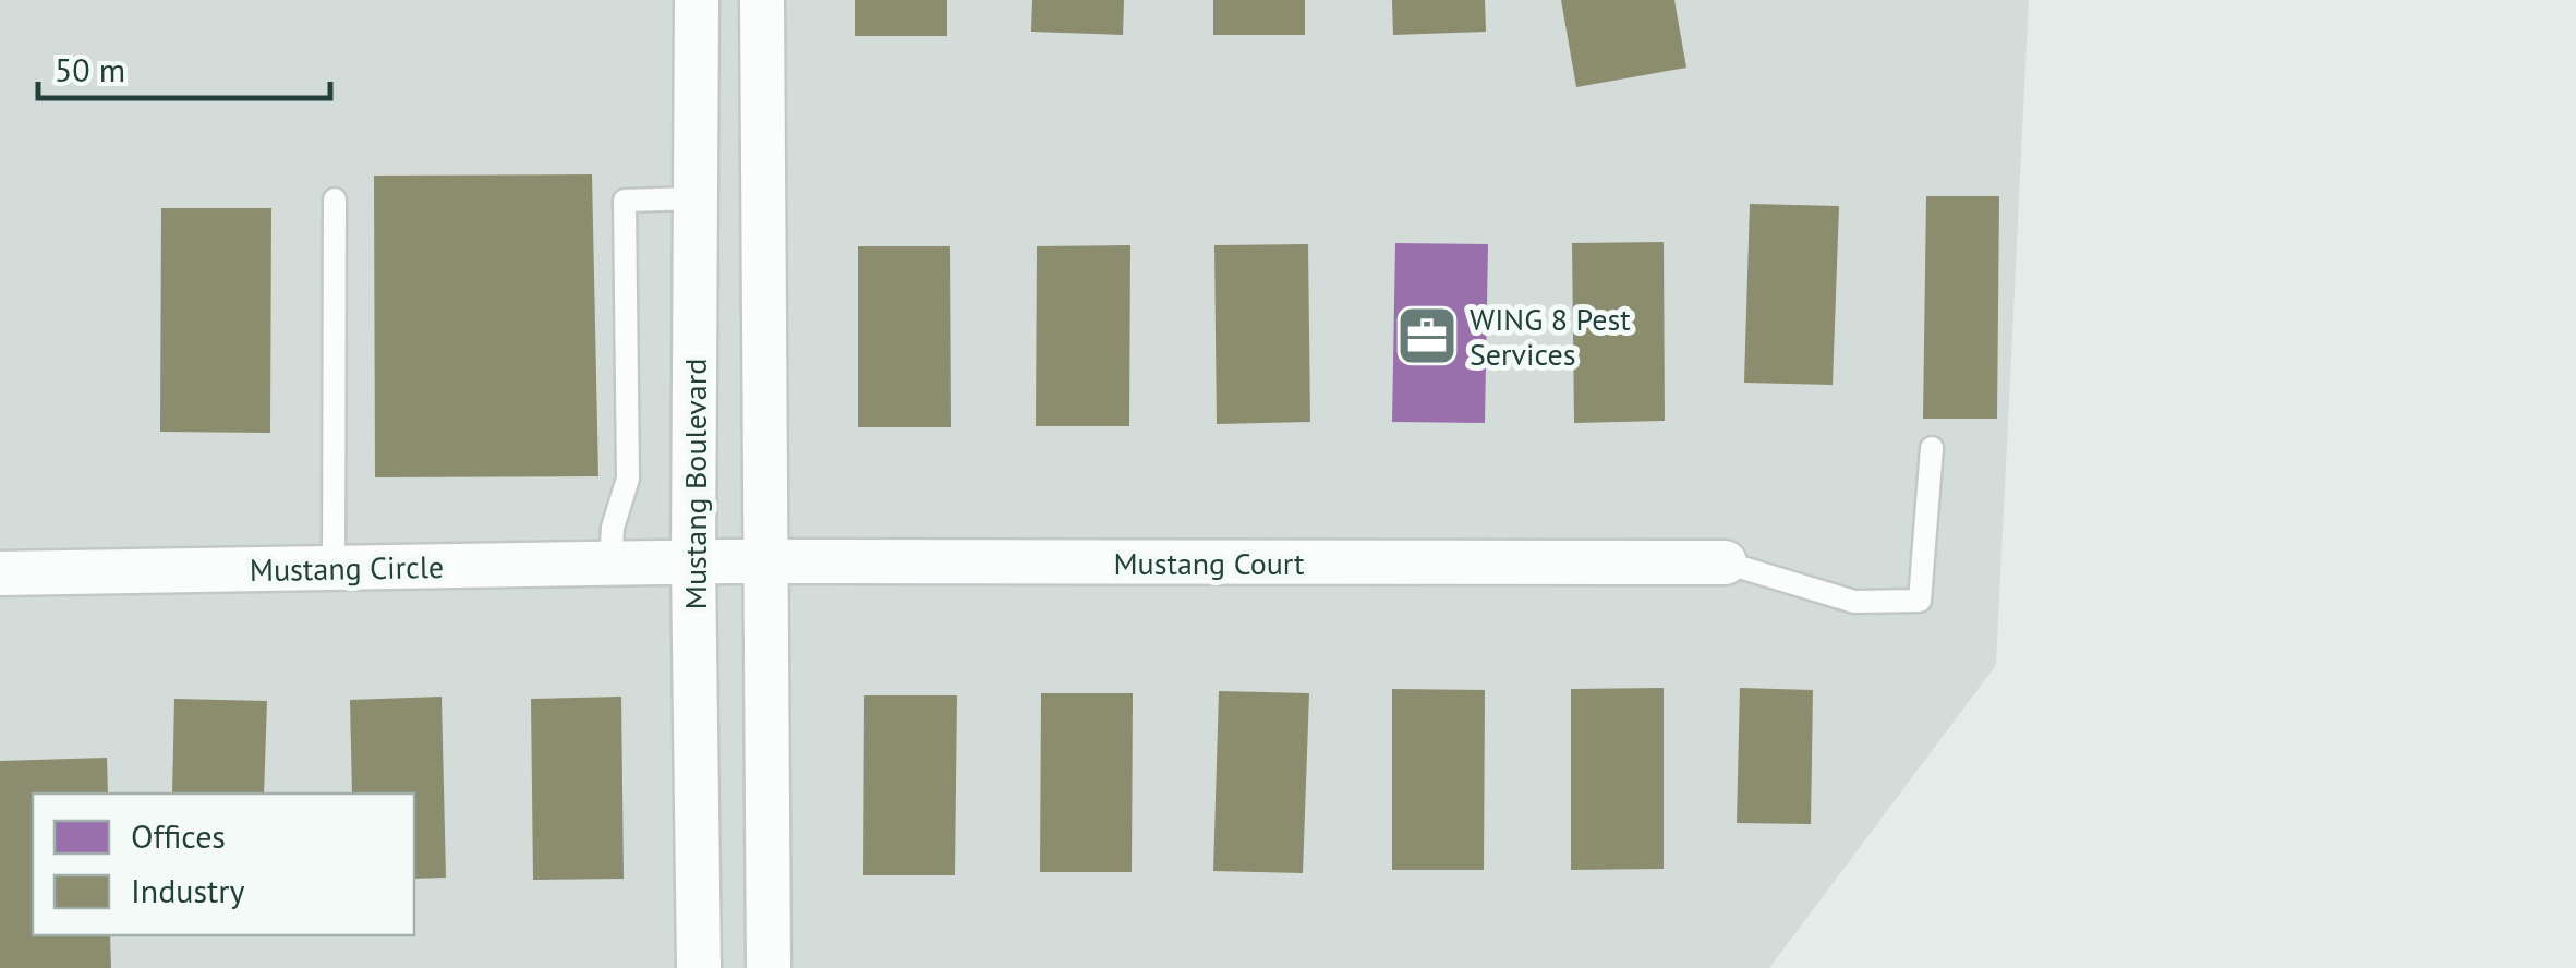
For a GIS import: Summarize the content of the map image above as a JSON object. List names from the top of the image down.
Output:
{
  "streets": {
    "street": ["Mustang Boulevard", "Mustang Court", "Mustang Circle"]
  },
  "crossings": [
    ["Mustang Boulevard", "Mustang Court"],
    ["Mustang Boulevard", "Mustang Circle"],
    ["Mustang Court", "Mustang Circle"]
  ],
  "places": {
    "office": ["WING 8 Pest Services"]
  },
  "legend": ["Offices", "Industry"],
  "scale_bar": "50 m"
}
